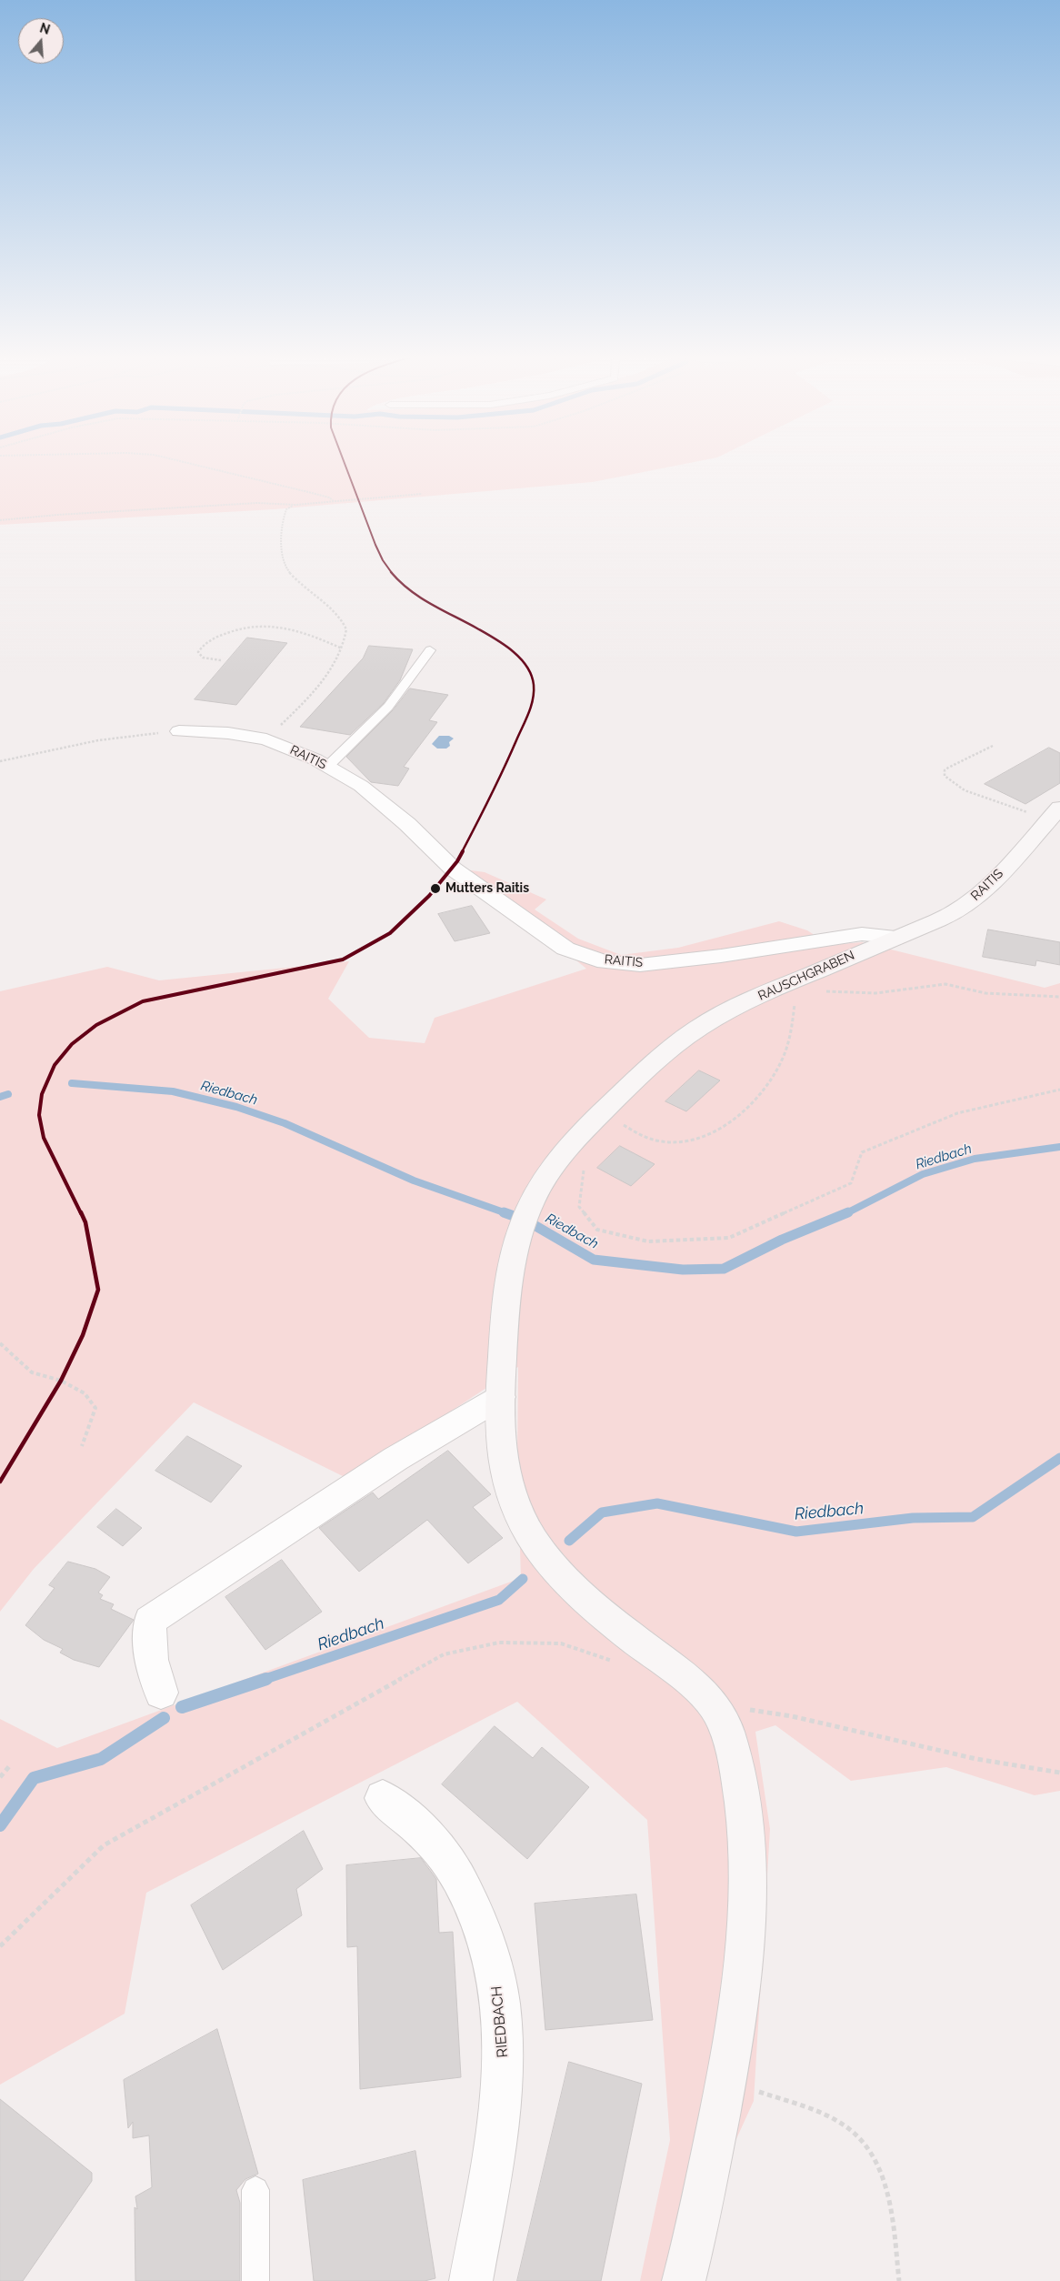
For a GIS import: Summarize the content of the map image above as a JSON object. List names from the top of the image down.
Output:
{
  "streets": {
    "street": ["RAITIS", "RAUSCHGRABEN", "RIEDBACH"]
  },
  "crossings": [
    ["RAITIS", "RAUSCHGRABEN"]
  ],
  "water": ["Riedbach"],
  "places": ["Mutters Raitis"],
  "north": "top"
}
